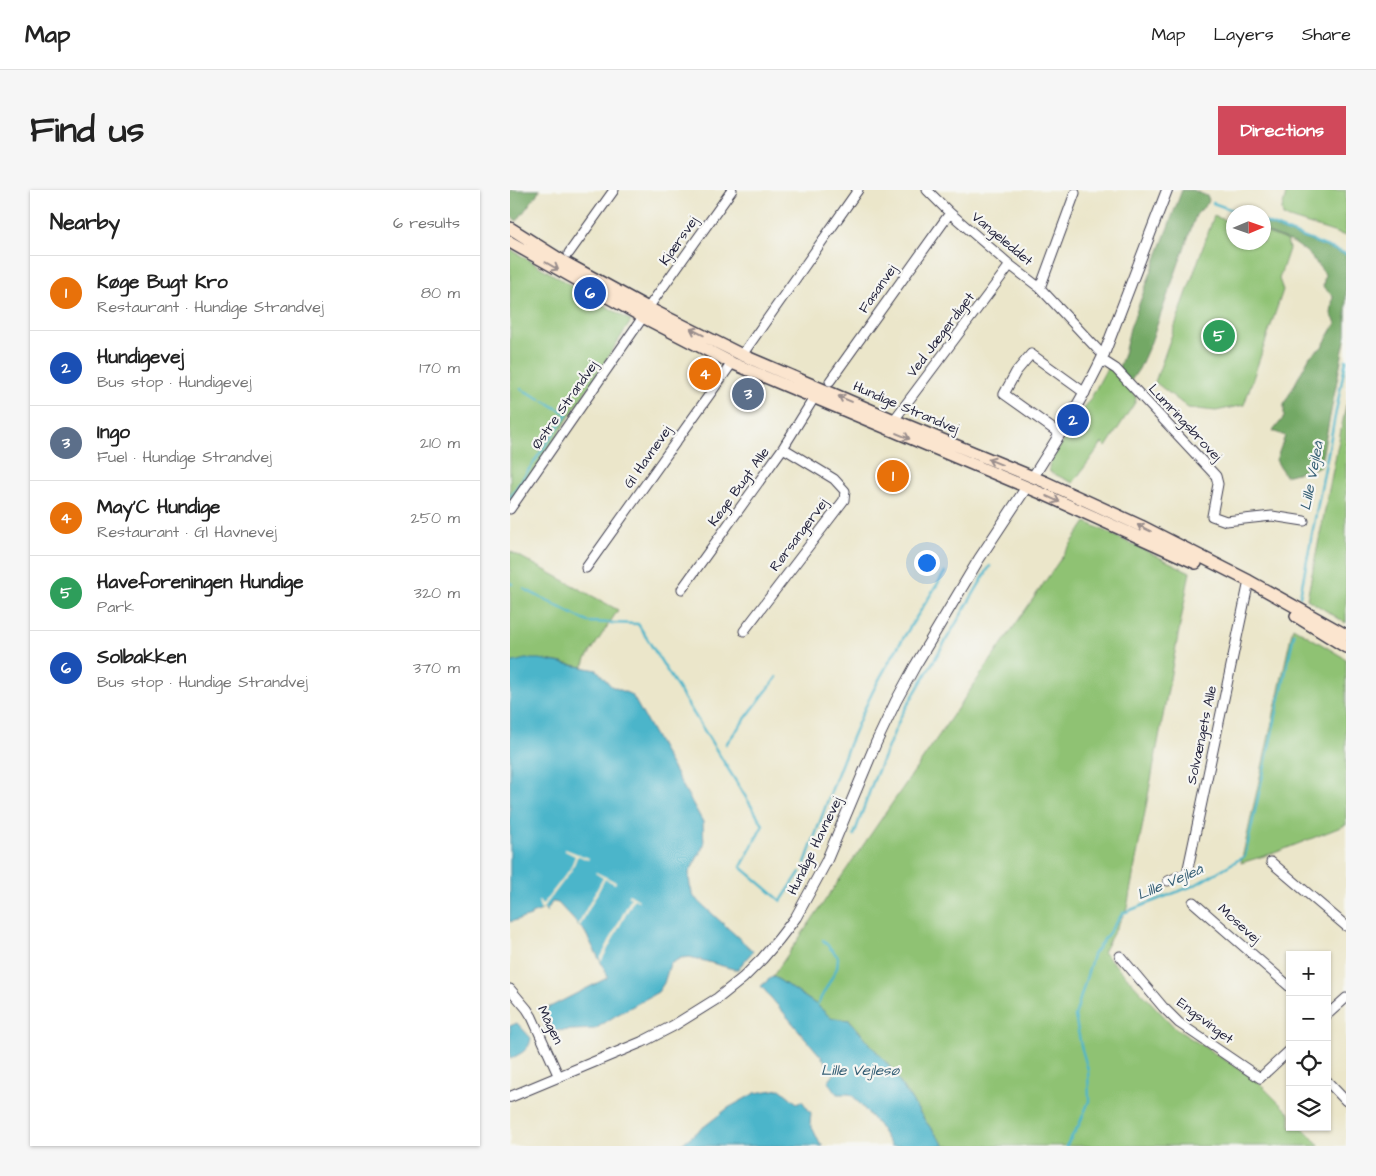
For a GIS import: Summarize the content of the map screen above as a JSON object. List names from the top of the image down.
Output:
{
  "streets": {
    "main road": ["Hundige Strandvej"],
    "street": [
      "Vangeleddet",
      "Kjærsvej",
      "Fasanvej",
      "Ved Jægerdiget",
      "Østre Strandvej",
      "Lumringsbrovej",
      "Gl Havnevej",
      "Køge Bugt Alle",
      "Rørsangervej",
      "Solvængets Alle",
      "Hundige Havnevej",
      "Mosevej",
      "Engsvinget",
      "Mågen"
    ]
  },
  "crossings": [
    ["Vangeleddet", "Fasanvej"],
    ["Vangeleddet", "Ved Jægerdiget"],
    ["Vangeleddet", "Lumringsbrovej"],
    ["Kjærsvej", "Østre Strandvej"],
    ["Kjærsvej", "Hundige Strandvej"],
    ["Ved Jægerdiget", "Hundige Strandvej"],
    ["Østre Strandvej", "Hundige Strandvej"],
    ["Hundige Strandvej", "Gl Havnevej"],
    ["Hundige Strandvej", "Køge Bugt Alle"],
    ["Hundige Strandvej", "Solvængets Alle"],
    ["Hundige Strandvej", "Hundige Havnevej"],
    ["Køge Bugt Alle", "Rørsangervej"],
    ["Hundige Havnevej", "Mågen"]
  ],
  "water": ["Lille Vejleå", "Lille Vejlesø"],
  "north": "right",
  "page": {
    "header": "Map",
    "nav": ["Map", "Layers", "Share"],
    "title": "Find us",
    "buttons": "Directions",
    "heading": ["Nearby", "6 results"],
    "list": [
      {
        "mark": "1",
        "name": "Køge Bugt Kro",
        "note": "Restaurant · Hundige Strandvej",
        "value": "80 m"
      },
      {
        "mark": "2",
        "name": "Hundigevej",
        "note": "Bus stop · Hundigevej",
        "value": "170 m"
      },
      {
        "mark": "3",
        "name": "Ingo",
        "note": "Fuel · Hundige Strandvej",
        "value": "210 m"
      },
      {
        "mark": "4",
        "name": "May'C Hundige",
        "note": "Restaurant · Gl Havnevej",
        "value": "250 m"
      },
      {
        "mark": "5",
        "name": "Haveforeningen Hundige",
        "note": "Park",
        "value": "320 m"
      },
      {
        "mark": "6",
        "name": "Solbakken",
        "note": "Bus stop · Hundige Strandvej",
        "value": "370 m"
      }
    ],
    "pins": [
      "6",
      "5",
      "4",
      "3",
      "2",
      "1"
    ],
    "map_buttons": ["+", "−"]
  }
}
